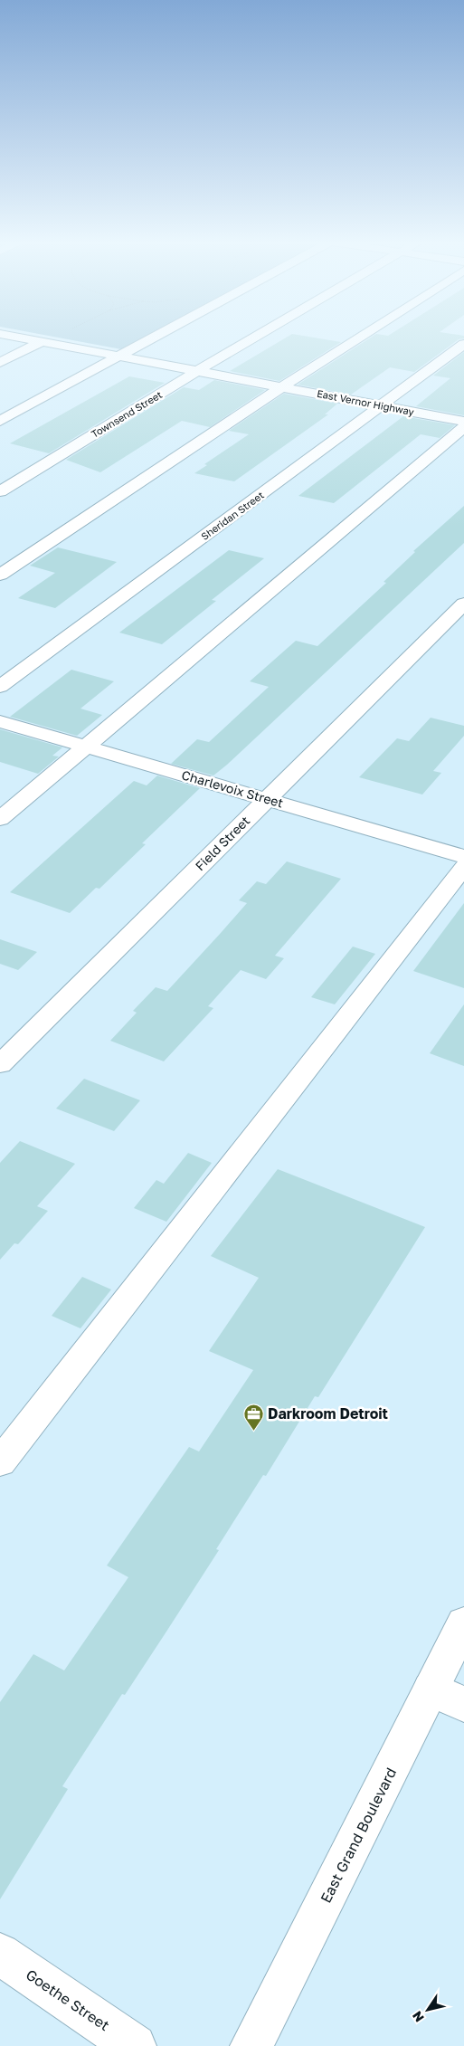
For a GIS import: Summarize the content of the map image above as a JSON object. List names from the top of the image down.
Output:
{
  "streets": {
    "street": [
      "East Vernor Highway",
      "Townsend Street",
      "Sheridan Street",
      "Charlevoix Street",
      "Field Street",
      "East Grand Boulevard",
      "Goethe Street"
    ]
  },
  "crossings": [
    ["East Vernor Highway", "Townsend Street"],
    ["East Vernor Highway", "Sheridan Street"],
    ["Charlevoix Street", "Field Street"]
  ],
  "places": {
    "office": ["Darkroom Detroit"]
  },
  "north": "bottom left"
}
